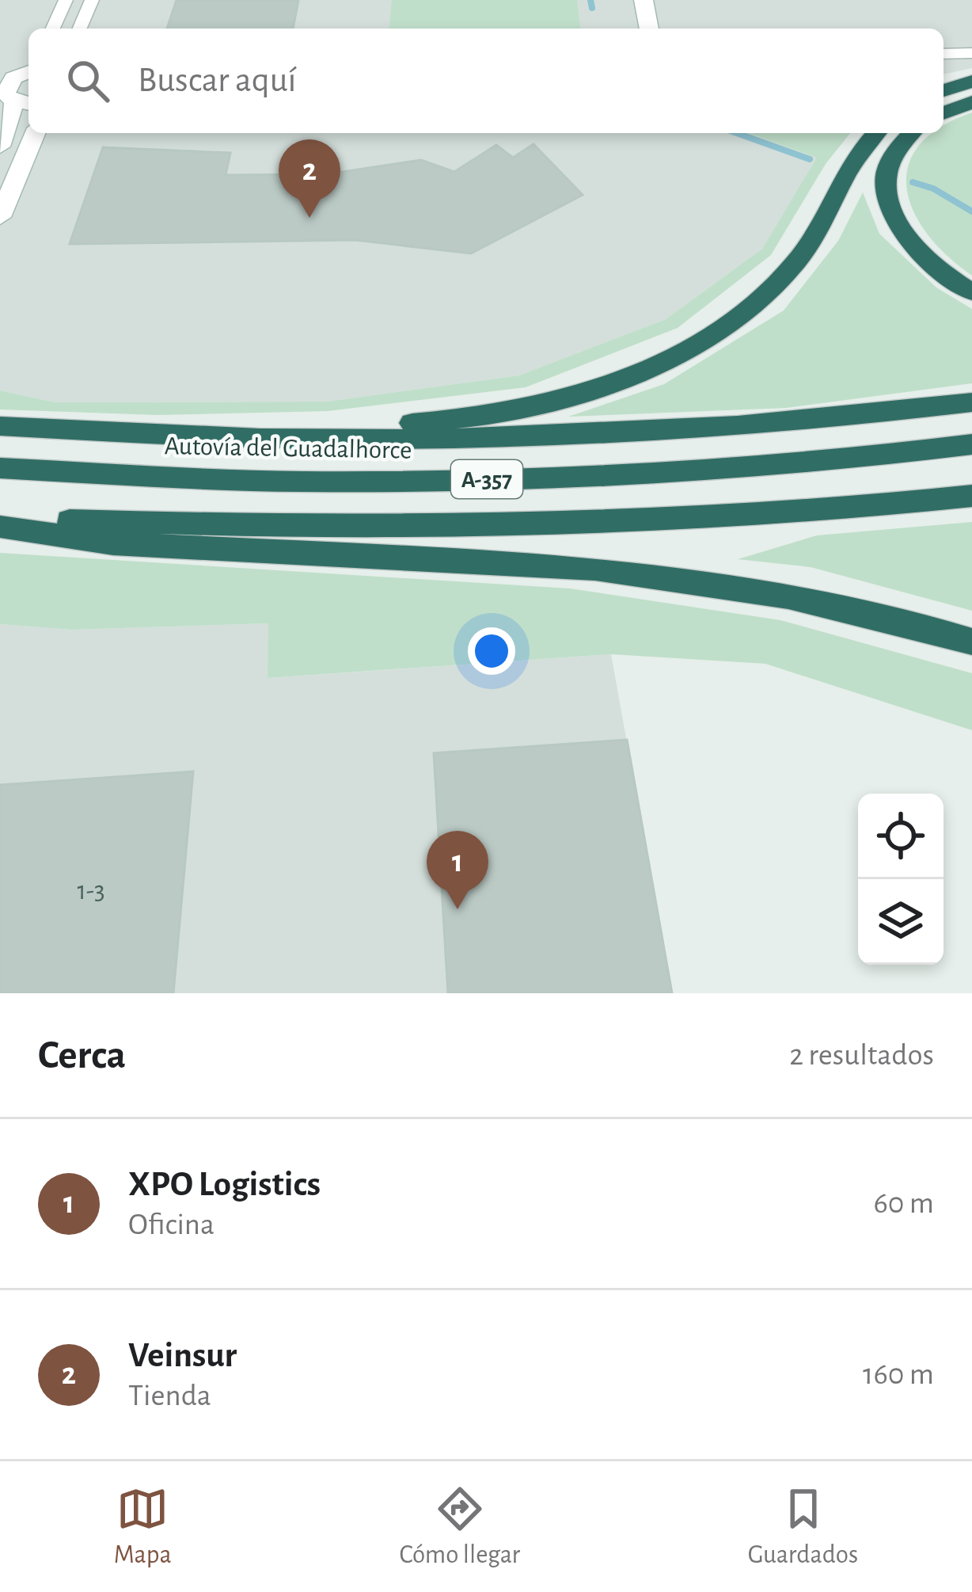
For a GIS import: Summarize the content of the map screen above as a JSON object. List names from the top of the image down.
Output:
{
  "streets": {
    "highway": ["Autovía del Guadalhorce", "A-357"]
  },
  "house_numbers": ["1-3"],
  "page": {
    "search": "Buscar aquí",
    "pins": ["2", "1"],
    "heading": ["Cerca", "2 resultados"],
    "list": [
      {
        "mark": "1",
        "name": "XPO Logistics",
        "note": "Oficina",
        "value": "60 m"
      },
      {
        "mark": "2",
        "name": "Veinsur",
        "note": "Tienda",
        "value": "160 m"
      }
    ],
    "nav": ["Mapa", "Cómo llegar", "Guardados"]
  }
}
